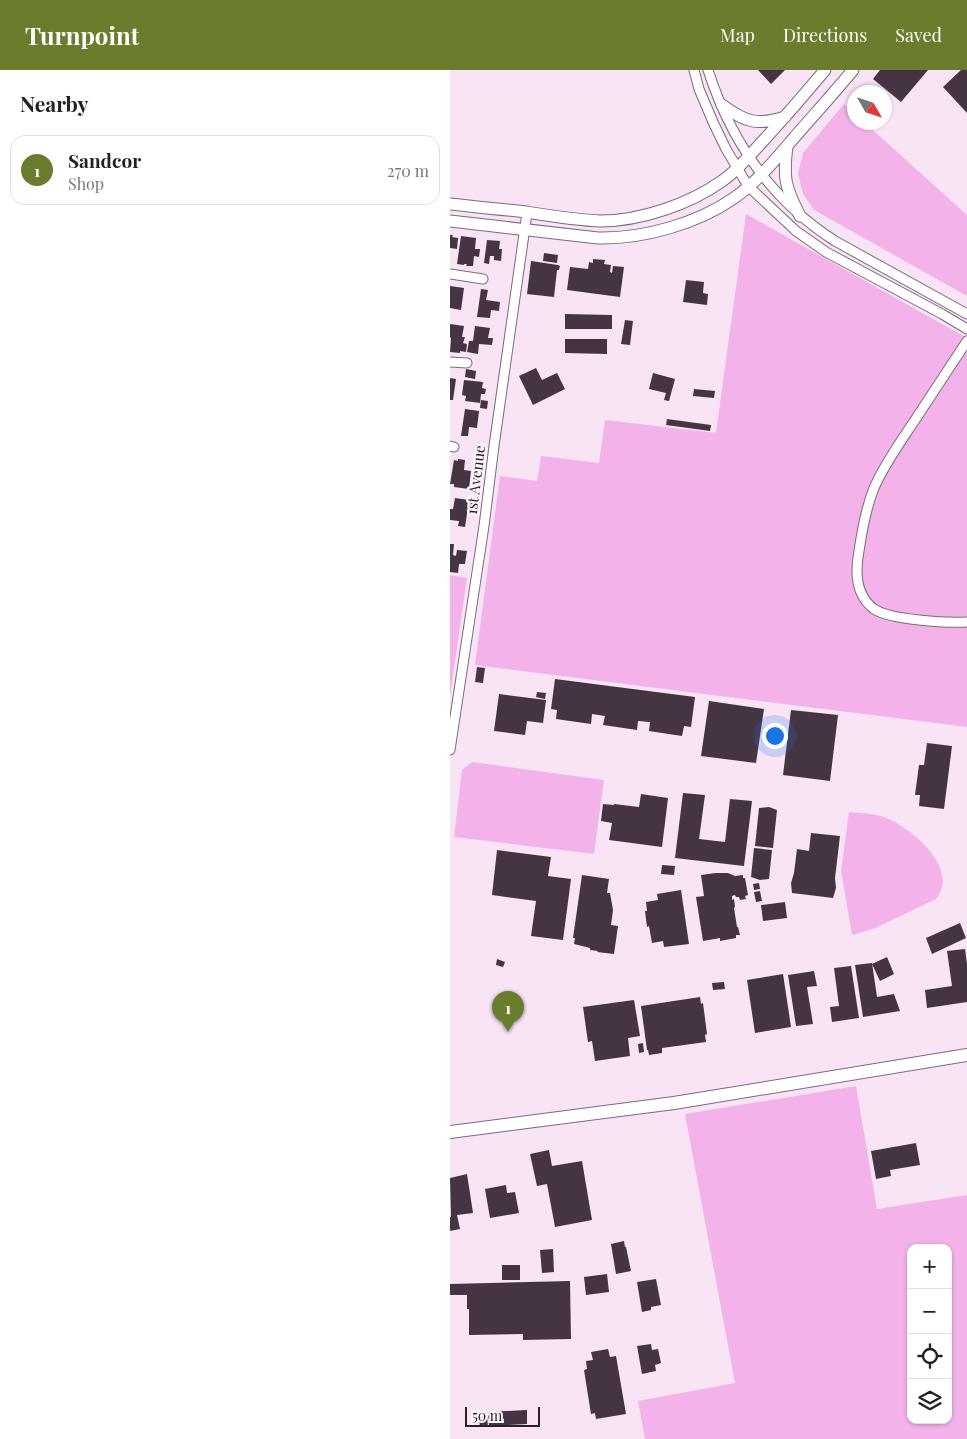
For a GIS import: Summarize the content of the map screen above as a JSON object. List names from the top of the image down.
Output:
{
  "streets": {
    "street": ["1st Avenue"]
  },
  "scale_bar": "50 m",
  "north": "bottom right",
  "page": {
    "header": "Turnpoint",
    "nav": ["Map", "Directions", "Saved"],
    "heading": "Nearby",
    "list": [
      {
        "mark": "1",
        "name": "Sandcor",
        "note": "Shop",
        "value": "270 m"
      }
    ],
    "pins": "1",
    "map_buttons": ["+", "−"],
    "scale": "50 m"
  }
}
